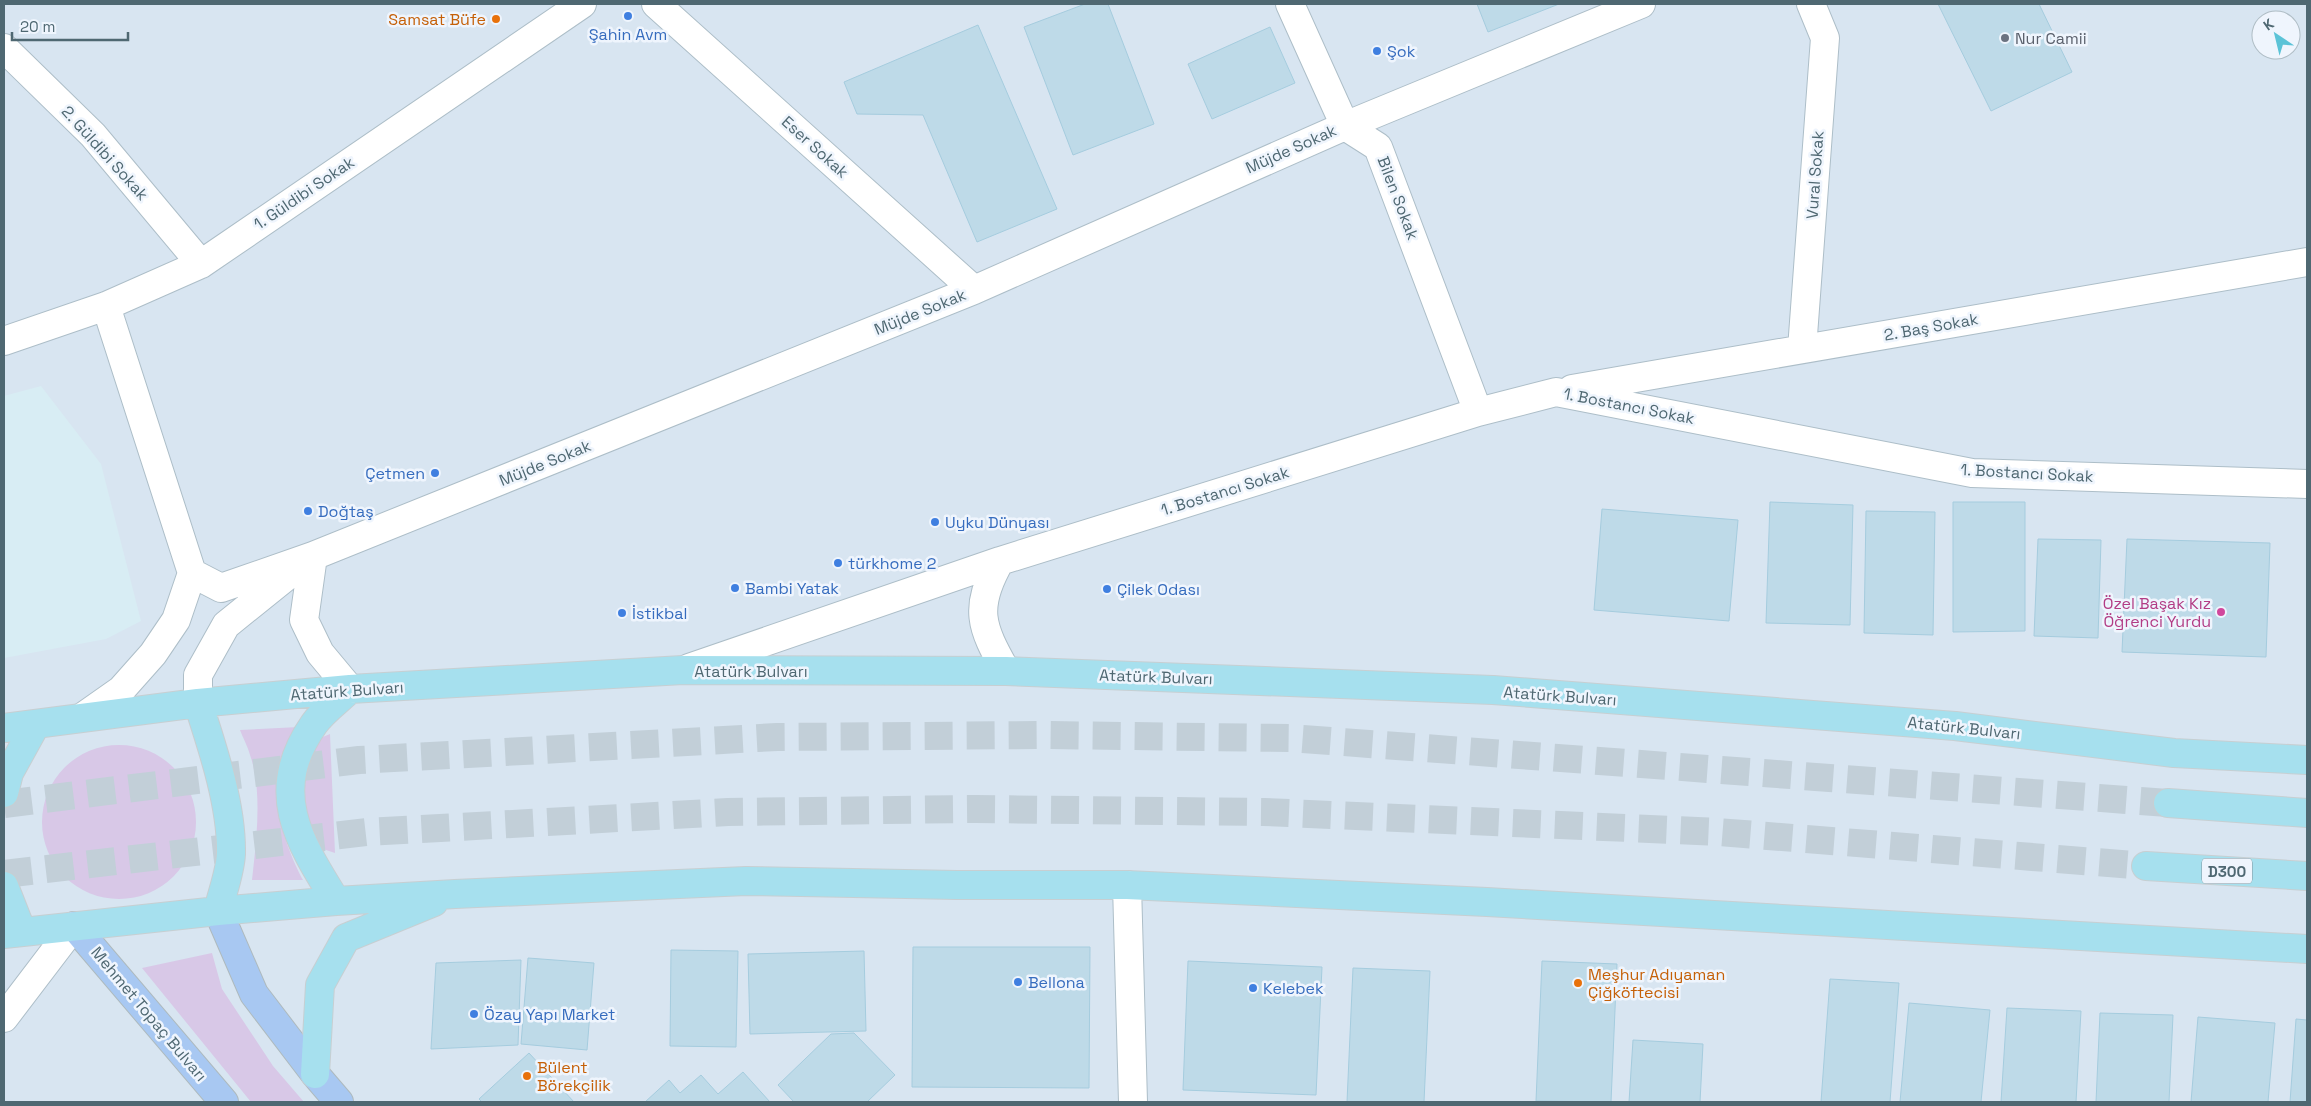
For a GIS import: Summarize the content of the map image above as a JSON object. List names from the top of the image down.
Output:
{
  "streets": {
    "highway": ["Atatürk Bulvarı", "D300"],
    "main road": ["Mehmet Topaç Bulvarı"],
    "street": [
      "Eser Sokak",
      "Müjde Sokak",
      "2. Güldibi Sokak",
      "Vural Sokak",
      "1. Güldibi Sokak",
      "Bilen Sokak",
      "2. Baş Sokak",
      "1. Bostancı Sokak"
    ]
  },
  "crossings": [
    ["Eser Sokak", "Müjde Sokak"],
    ["Müjde Sokak", "Bilen Sokak"],
    ["2. Güldibi Sokak", "1. Güldibi Sokak"],
    ["Vural Sokak", "2. Baş Sokak"],
    ["Bilen Sokak", "1. Bostancı Sokak"],
    ["2. Baş Sokak", "1. Bostancı Sokak"],
    ["1. Bostancı Sokak", "Atatürk Bulvarı"]
  ],
  "places": [
    "Şahin Avm",
    "Samsat Büfe",
    "Nur Camii",
    "Şok",
    "Çetmen",
    "Doğtaş",
    "Uyku Dünyası",
    "türkhome 2",
    "Bambi Yatak",
    "Çilek Odası",
    "Özel Başak Kız Öğrenci Yurdu",
    "İstikbal",
    "Bellona",
    "Meşhur Adıyaman Çiğköftecisi",
    "Kelebek",
    "Özay Yapı Market",
    "Bülent Börekçilik"
  ],
  "scale_bar": "20 m",
  "north": "top left"
}
